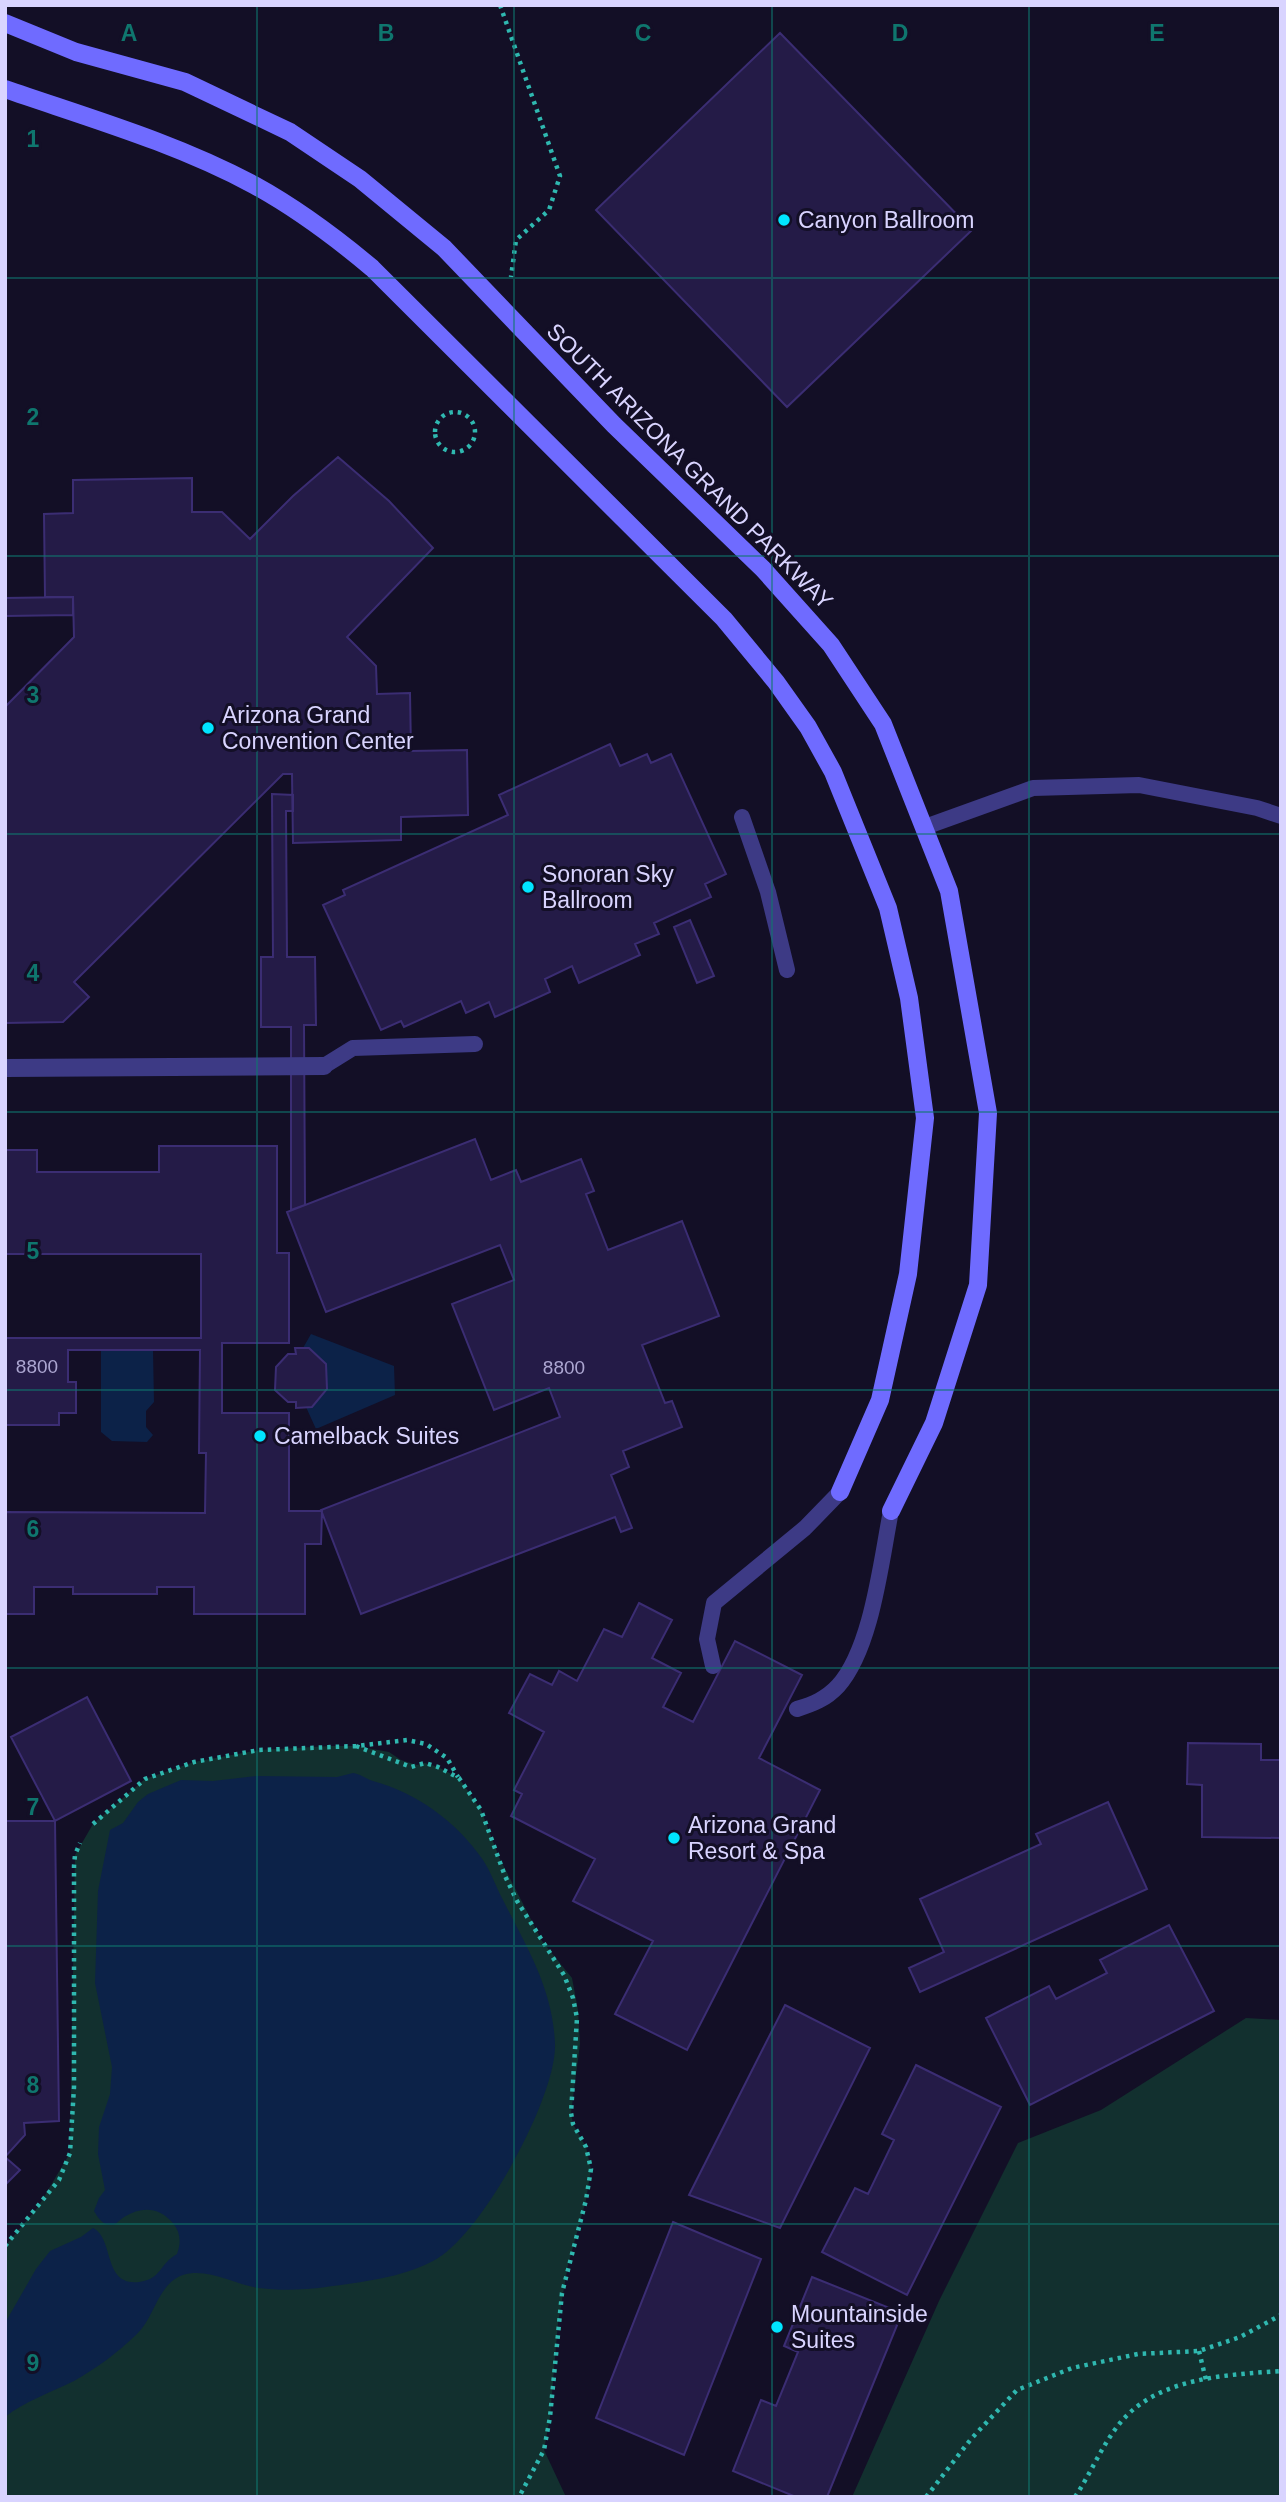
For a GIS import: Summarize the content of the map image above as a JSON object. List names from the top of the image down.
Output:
{
  "streets": {
    "street": ["SOUTH ARIZONA GRAND PARKWAY"]
  },
  "places": [
    "Canyon Ballroom",
    "Arizona Grand Convention Center",
    "Sonoran Sky Ballroom",
    "Camelback Suites",
    "Arizona Grand Resort & Spa",
    "Mountainside Suites"
  ],
  "house_numbers": ["8800", "8800"],
  "grid": {
    "columns": [
      "A",
      "B",
      "C",
      "D",
      "E"
    ],
    "rows": [
      "1",
      "2",
      "3",
      "4",
      "5",
      "6",
      "7",
      "8",
      "9"
    ]
  }
}
